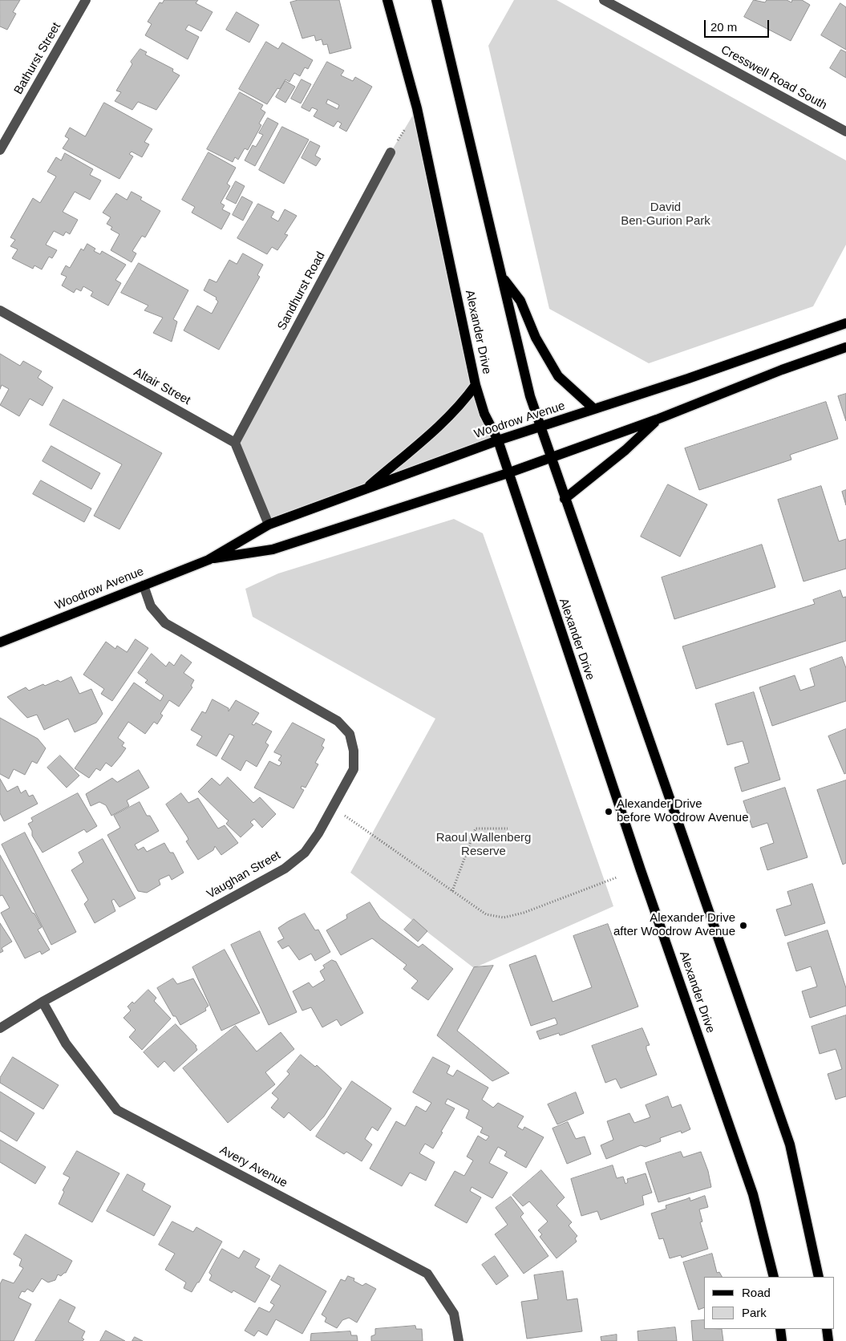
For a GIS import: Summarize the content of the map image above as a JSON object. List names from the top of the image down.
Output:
{
  "streets": {
    "main road": ["Alexander Drive", "Woodrow Avenue"],
    "street": [
      "Bathurst Street",
      "Cresswell Road South",
      "Sandhurst Road",
      "Altair Street",
      "Vaughan Street",
      "Avery Avenue"
    ]
  },
  "crossings": [
    ["Sandhurst Road", "Altair Street"],
    ["Alexander Drive", "Woodrow Avenue"],
    ["Woodrow Avenue", "Vaughan Street"],
    ["Vaughan Street", "Avery Avenue"]
  ],
  "parks": ["David Ben-Gurion Park", "Raoul Wallenberg Reserve"],
  "places": ["Alexander Drive before Woodrow Avenue", "Alexander Drive after Woodrow Avenue"],
  "legend": ["Road", "Park"],
  "scale_bar": "20 m"
}
